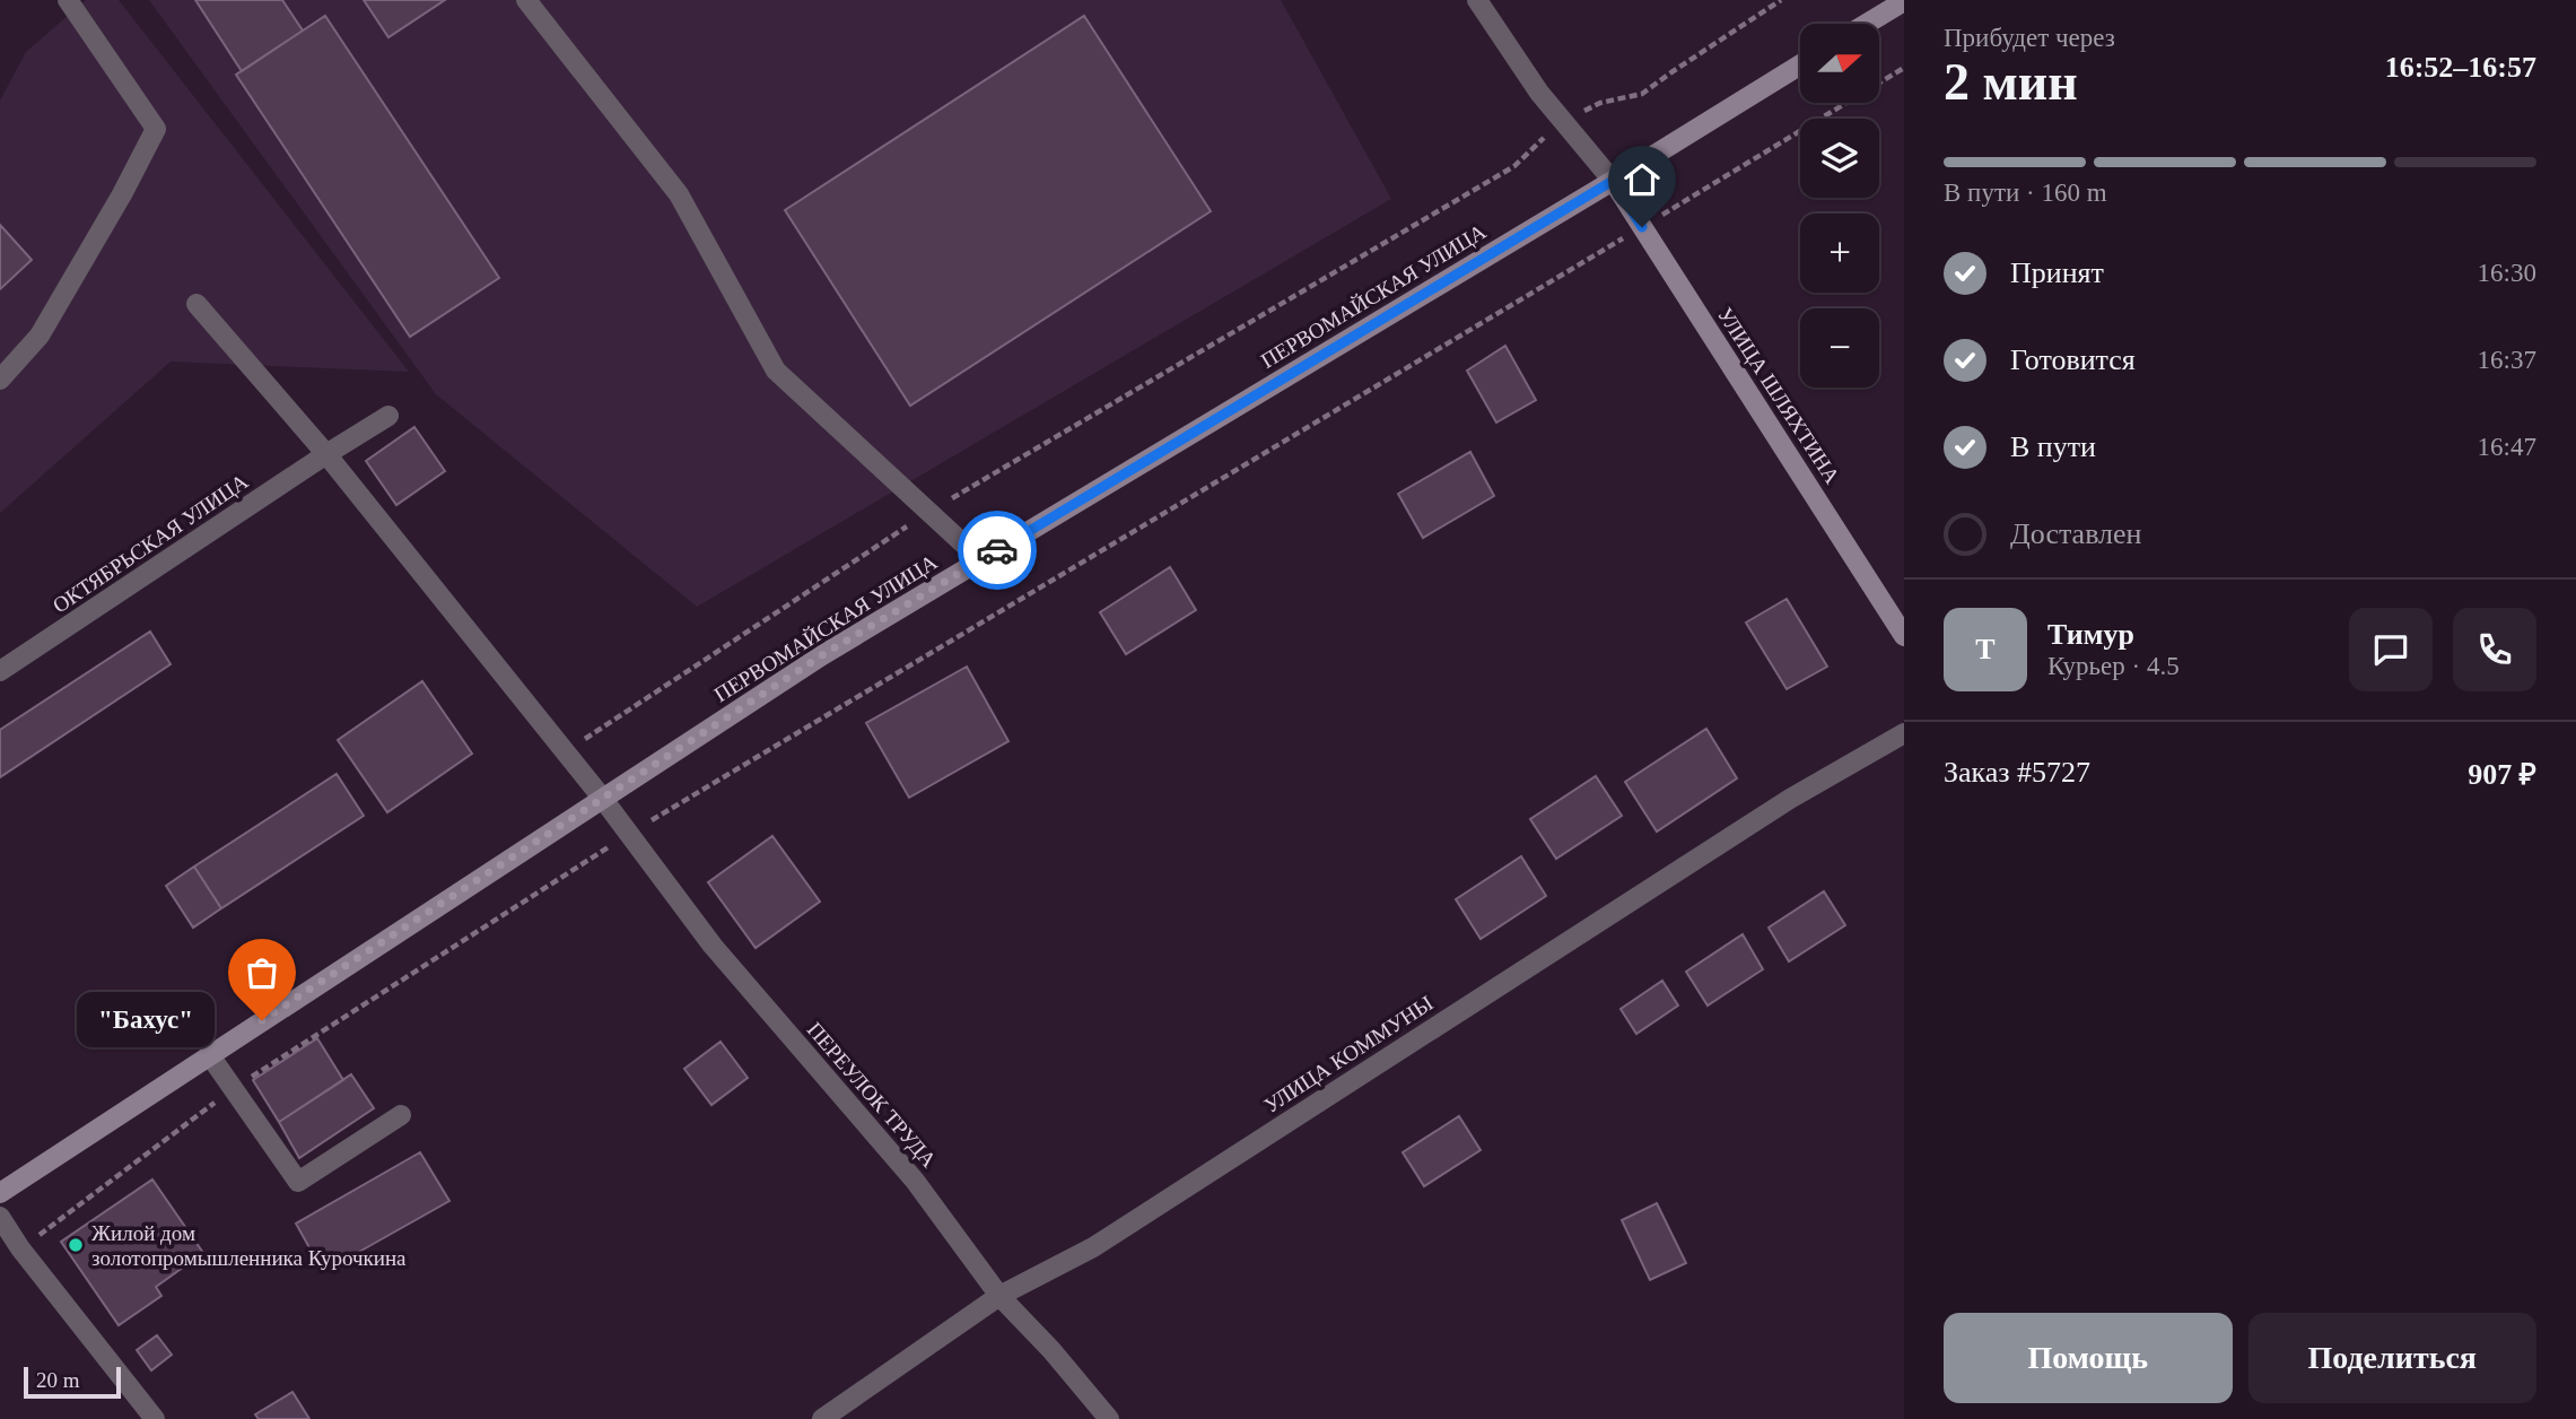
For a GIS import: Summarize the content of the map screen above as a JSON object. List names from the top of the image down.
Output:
{
  "streets": {
    "main road": ["ПЕРВОМАЙСКАЯ УЛИЦА", "УЛИЦА ШЛЯХТИНА"],
    "street": ["ОКТЯБРЬСКАЯ УЛИЦА", "УЛИЦА КОММУНЫ", "ПЕРЕУЛОК ТРУДА"]
  },
  "crossings": [
    ["ПЕРВОМАЙСКАЯ УЛИЦА", "УЛИЦА ШЛЯХТИНА"],
    ["ПЕРВОМАЙСКАЯ УЛИЦА", "ПЕРЕУЛОК ТРУДА"],
    ["ОКТЯБРЬСКАЯ УЛИЦА", "ПЕРЕУЛОК ТРУДА"],
    ["УЛИЦА КОММУНЫ", "ПЕРЕУЛОК ТРУДА"]
  ],
  "places": ["\"Бахус\"", "Жилой дом золотопромышленника Курочкина"],
  "scale_bar": "20 m",
  "north": "right",
  "page": {
    "heading": ["2 мин", "Прибудет через", "16:52–16:57"],
    "panel": [
      "Тимур",
      "Курьер · 4.5",
      "Заказ #5727",
      "907 ₽"
    ],
    "map_buttons": ["+", "−"],
    "bar": "В пути · 160 m",
    "list": [
      ["Принят", "16:30"],
      ["Готовится", "16:37"],
      ["В пути", "16:47"],
      "Доставлен"
    ],
    "round": "Т",
    "bubble": "\"Бахус\"",
    "buttons": ["Помощь", "Поделиться"],
    "scale": "20 m"
  }
}
